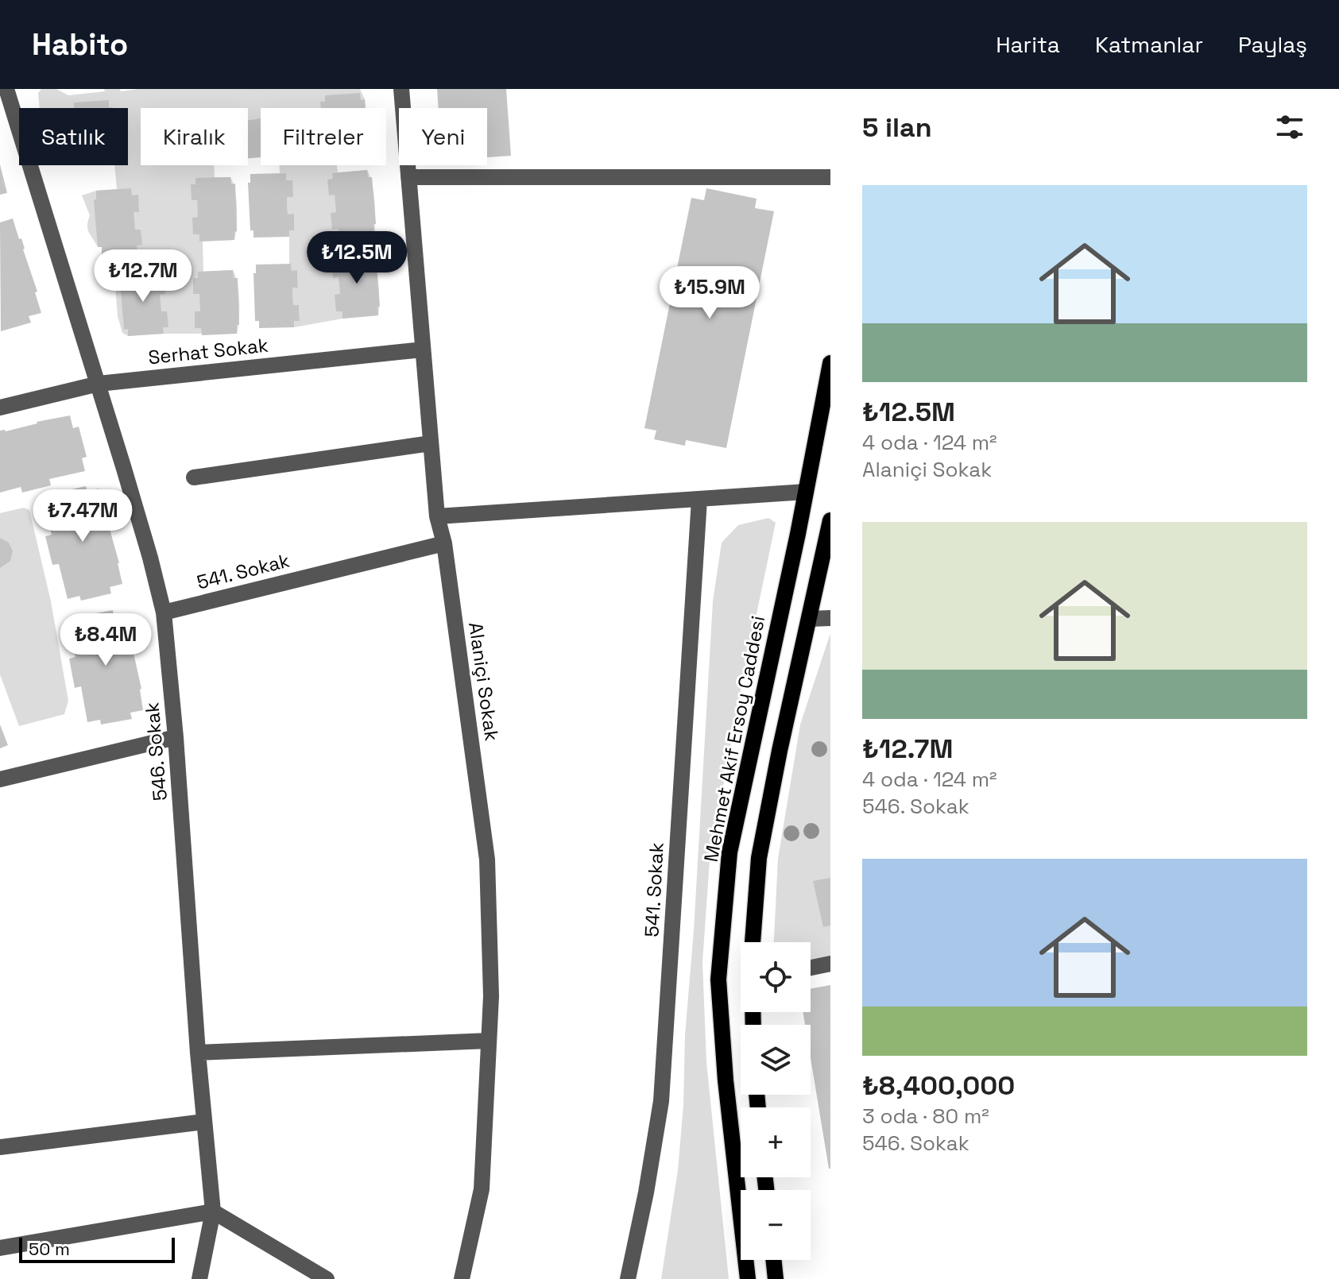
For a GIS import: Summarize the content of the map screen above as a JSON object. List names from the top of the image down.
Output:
{
  "streets": {
    "main road": ["Mehmet Akif Ersoy Caddesi"],
    "street": [
      "Serhat Sokak",
      "541. Sokak",
      "Alaniçi Sokak",
      "546. Sokak"
    ]
  },
  "crossings": [
    ["Serhat Sokak", "Alaniçi Sokak"],
    ["Serhat Sokak", "546. Sokak"],
    ["541. Sokak", "Alaniçi Sokak"],
    ["541. Sokak", "546. Sokak"]
  ],
  "scale_bar": "50 m",
  "page": {
    "header": "Habito",
    "nav": ["Harita", "Katmanlar", "Paylaş"],
    "heading": "5 ilan",
    "chip": [
      "Satılık",
      "Kiralık",
      "Filtreler",
      "Yeni"
    ],
    "list": [
      {
        "name": "₺12.5M",
        "note": "4 oda · 124 m² · Alaniçi Sokak"
      },
      {
        "name": "₺12.7M",
        "note": "4 oda · 124 m² · 546. Sokak"
      },
      {
        "name": "₺8,400,000",
        "note": "3 oda · 80 m² · 546. Sokak"
      }
    ],
    "price": [
      "₺12.5M",
      "₺12.7M",
      "₺15.9M",
      "₺7.47M",
      "₺8.4M"
    ],
    "map_buttons": ["+", "−"],
    "scale": "50 m"
  }
}
